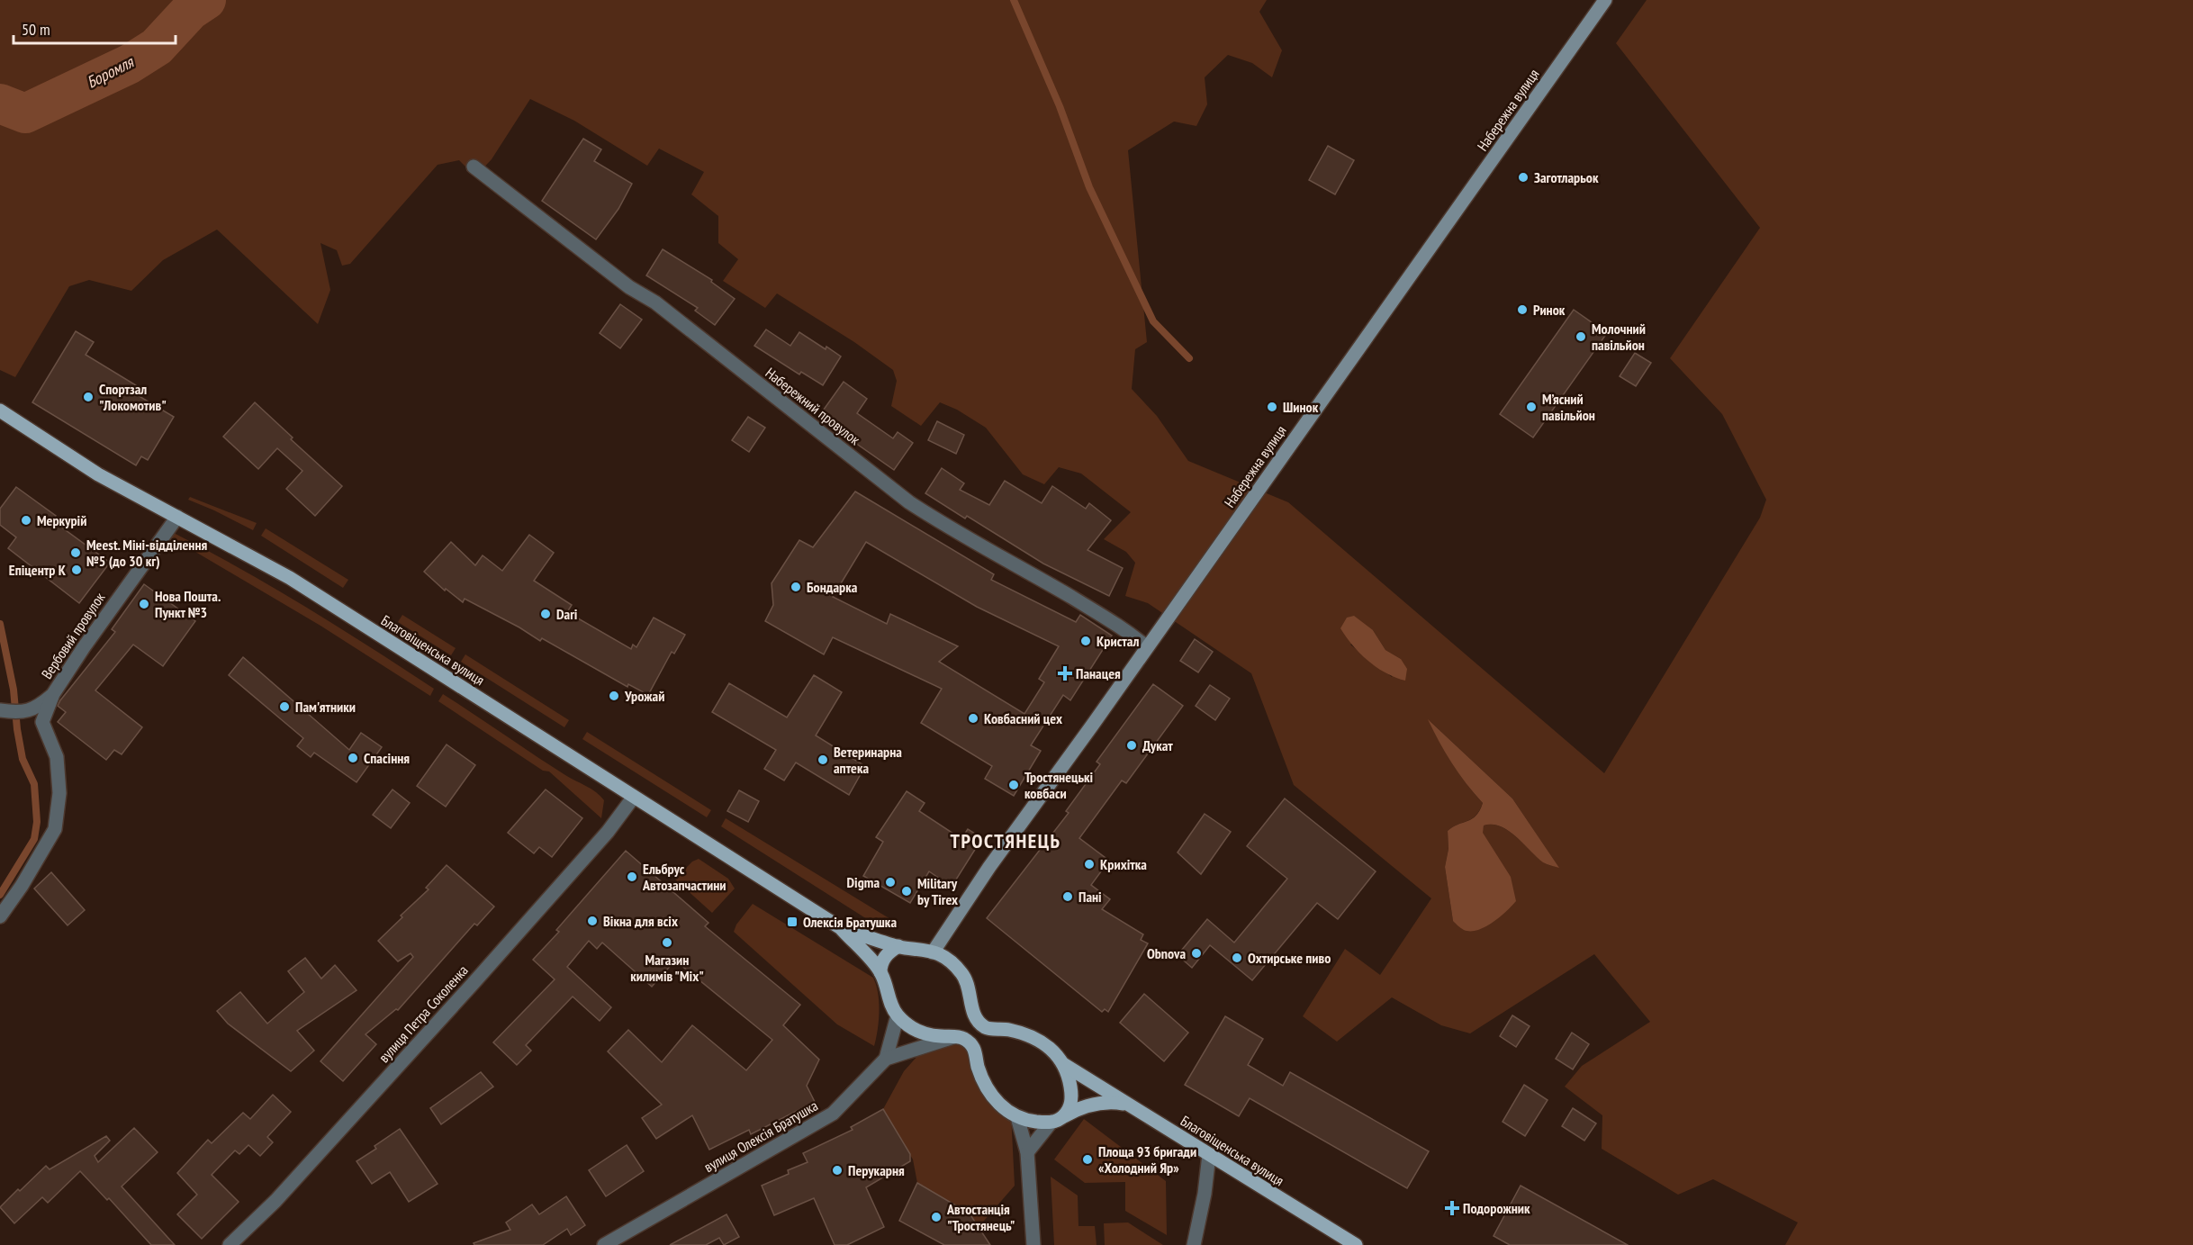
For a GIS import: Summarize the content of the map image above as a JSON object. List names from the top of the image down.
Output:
{
  "streets": {
    "main road": ["Набережна вулиця", "Благовіщенська вулиця"],
    "street": [
      "Набережний провулок",
      "Вербовий провулок",
      "вулиця Петра Соколенка",
      "вулиця Олексія Братушка"
    ]
  },
  "crossings": [
    ["Набережна вулиця", "Набережний провулок"],
    ["Набережна вулиця", "Благовіщенська вулиця"],
    ["Вербовий провулок", "Благовіщенська вулиця"],
    ["Благовіщенська вулиця", "вулиця Петра Соколенка"],
    ["Благовіщенська вулиця", "вулиця Олексія Братушка"]
  ],
  "districts": ["ТРОСТЯНЕЦЬ"],
  "water": ["Боромля"],
  "places": {
    "other": [
      "Заготларьок",
      "Ринок",
      "Молочний павільйон",
      "Спортзал \"Локомотив\"",
      "Шинок",
      "М’ясний павільйон",
      "Меркурій",
      "Meest. Міні-відділення №5 (до 30 кг)",
      "Епіцентр К",
      "Бондарка",
      "Нова Пошта. Пункт №3",
      "Dari",
      "Кристал",
      "Урожай",
      "Пам'ятники",
      "Ковбасний цех",
      "Дукат",
      "Спасіння",
      "Ветеринарна аптека",
      "Тростянецькі ковбаси",
      "Крихітка",
      "Ельбрус Автозапчастини",
      "Digma",
      "Military by Tirex",
      "Пані",
      "Вікна для всіх",
      "Магазин килимів \"Mix\"",
      "Obnova",
      "Охтирське пиво",
      "Площа 93 бригади «Холодний Яр»",
      "Перукарня",
      "Автостанція \"Тростянець\""
    ],
    "health": ["Панацея", "Подорожник"],
    "transit": ["Олексія Братушка"]
  },
  "scale_bar": "50 m"
}
